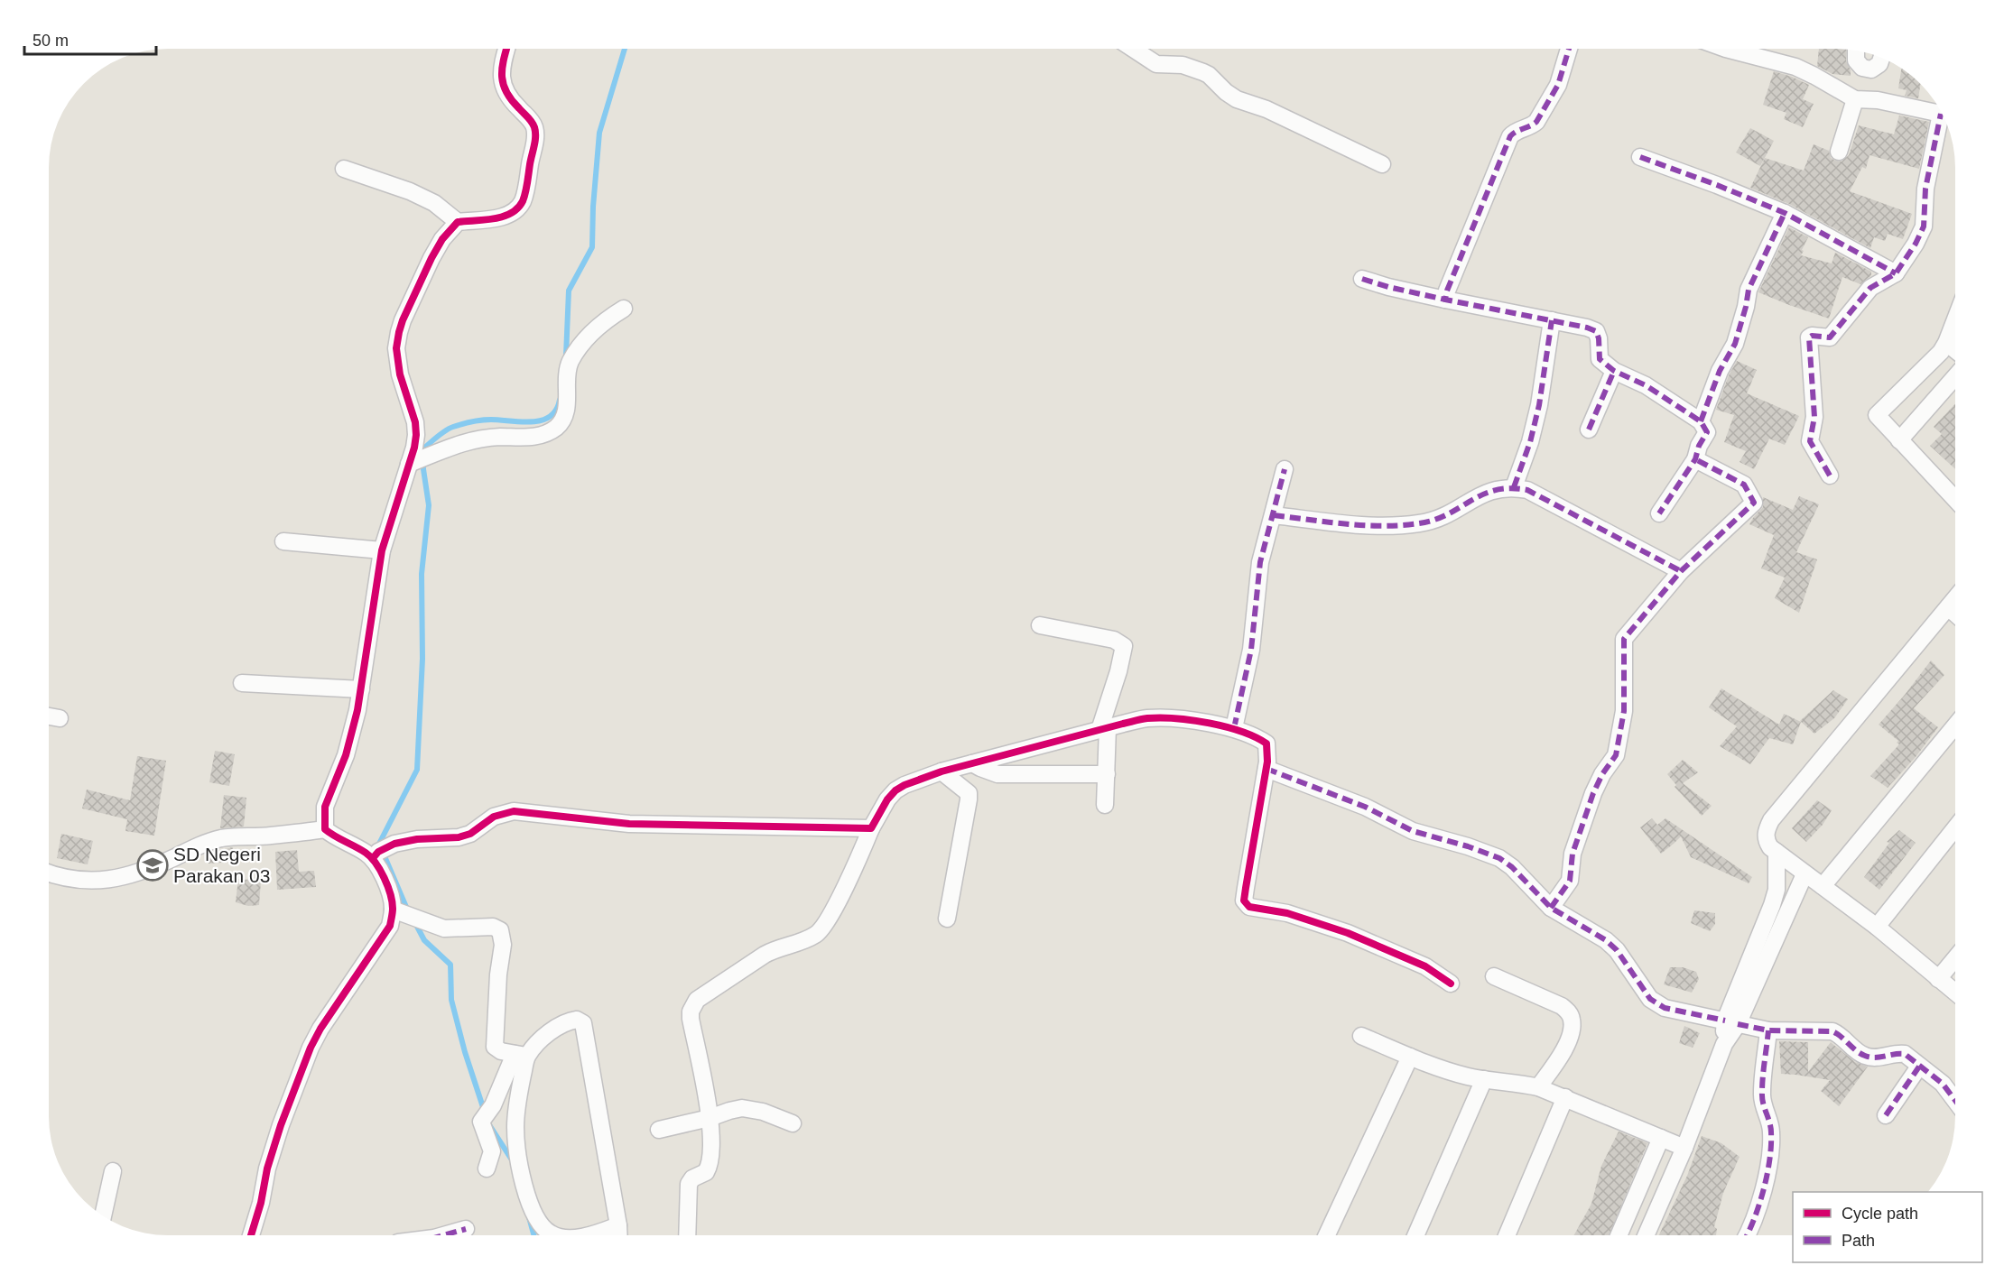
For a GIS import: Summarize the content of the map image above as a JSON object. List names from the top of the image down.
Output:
{
  "places": {
    "school or university": ["SD Negeri Parakan 03"]
  },
  "legend": ["Cycle path", "Path"],
  "scale_bar": "50 m"
}
